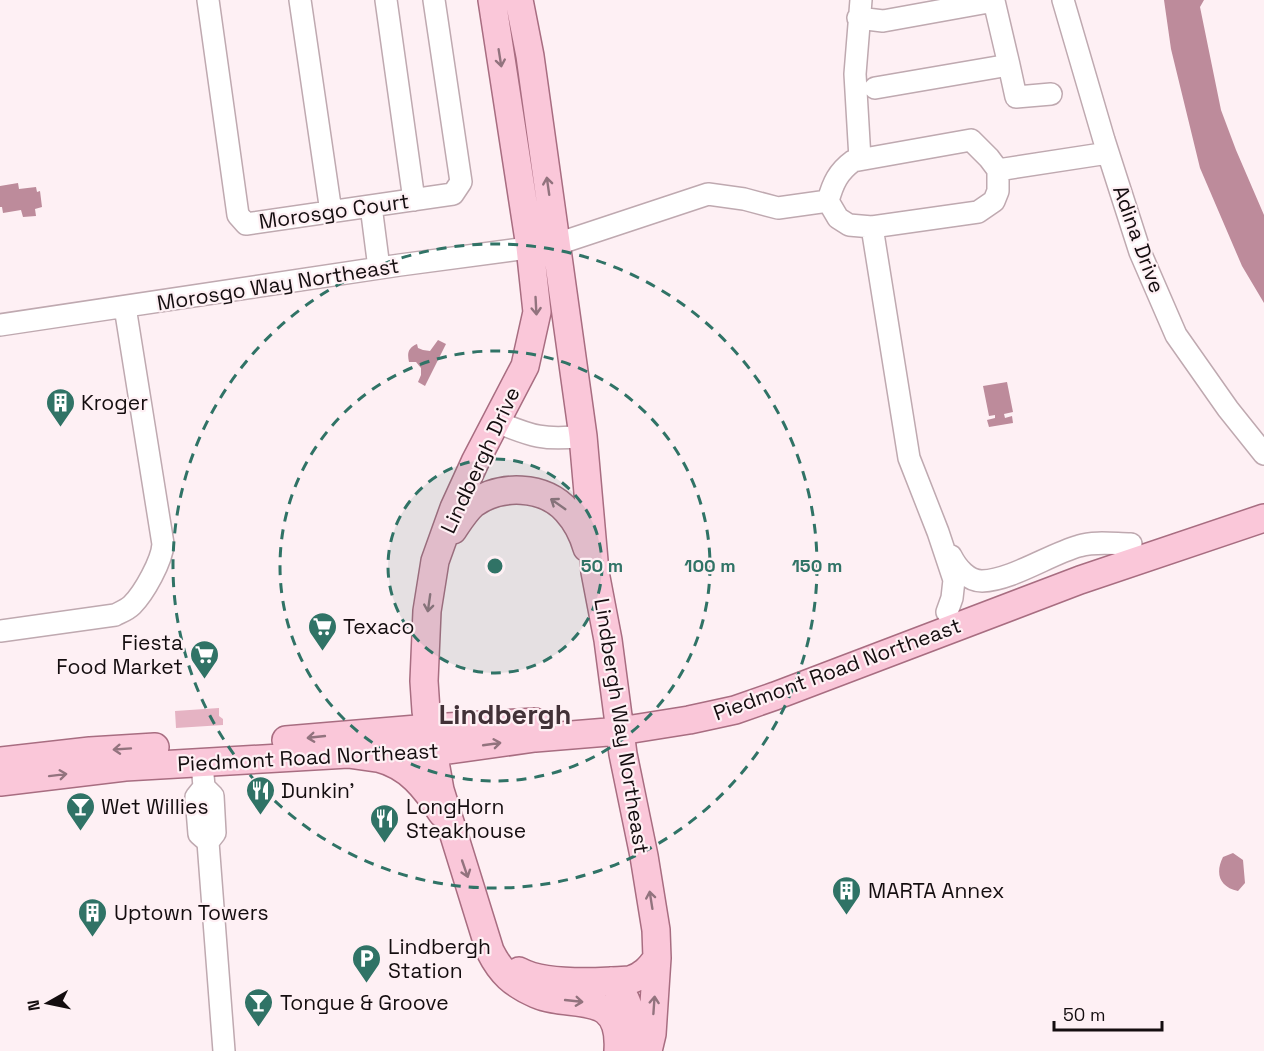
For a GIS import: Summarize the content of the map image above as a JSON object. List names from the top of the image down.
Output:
{
  "streets": {
    "main road": ["Lindbergh Drive", "Piedmont Road Northeast", "Lindbergh Way Northeast"],
    "street": ["Morosgo Court", "Adina Drive", "Morosgo Way Northeast"]
  },
  "crossings": [
    ["Morosgo Way Northeast", "Lindbergh Drive"],
    ["Morosgo Way Northeast", "Lindbergh Way Northeast"],
    ["Lindbergh Drive", "Piedmont Road Northeast"],
    ["Piedmont Road Northeast", "Lindbergh Way Northeast"]
  ],
  "one_way": ["Lindbergh Drive", "Lindbergh Way Northeast"],
  "districts": ["Lindbergh"],
  "places": {
    "building": ["Kroger", "MARTA Annex", "Uptown Towers"],
    "supermarket": ["Texaco", "Fiesta Food Market"],
    "restaurant": ["Dunkin'", "LongHorn Steakhouse"],
    "bar": ["Wet Willies", "Tongue & Groove"],
    "parking": ["Lindbergh Station"]
  },
  "scale_bar": "50 m",
  "north": "left",
  "rings": ["50 m", "100 m", "150 m"]
}
